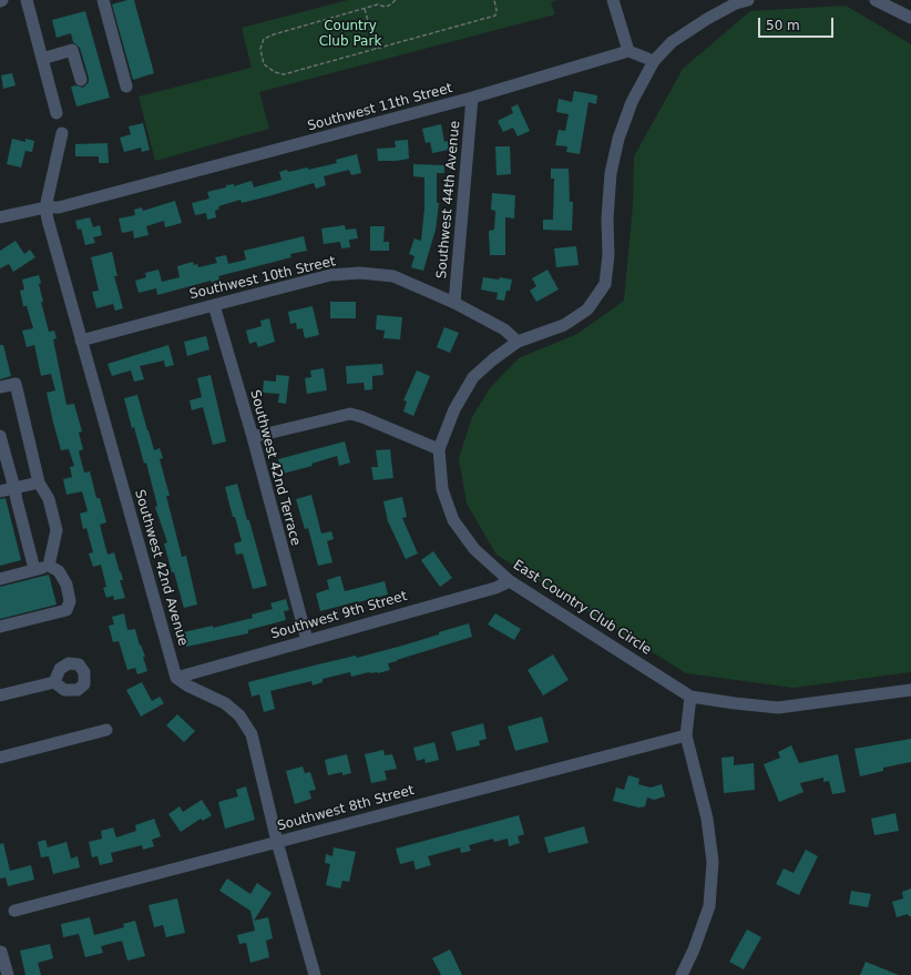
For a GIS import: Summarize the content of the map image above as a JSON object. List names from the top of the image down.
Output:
{
  "streets": {
    "street": [
      "Southwest 11th Street",
      "Southwest 44th Avenue",
      "Southwest 10th Street",
      "Southwest 42nd Terrace",
      "Southwest 42nd Avenue",
      "East Country Club Circle",
      "Southwest 9th Street",
      "Southwest 8th Street"
    ]
  },
  "crossings": [
    ["Southwest 11th Street", "Southwest 44th Avenue"],
    ["Southwest 11th Street", "Southwest 42nd Avenue"],
    ["Southwest 44th Avenue", "Southwest 10th Street"],
    ["Southwest 10th Street", "Southwest 42nd Terrace"],
    ["Southwest 10th Street", "Southwest 42nd Avenue"],
    ["Southwest 10th Street", "East Country Club Circle"],
    ["Southwest 42nd Terrace", "Southwest 9th Street"],
    ["Southwest 42nd Avenue", "Southwest 9th Street"],
    ["East Country Club Circle", "Southwest 9th Street"]
  ],
  "parks": ["Country Club Park"],
  "scale_bar": "50 m"
}
